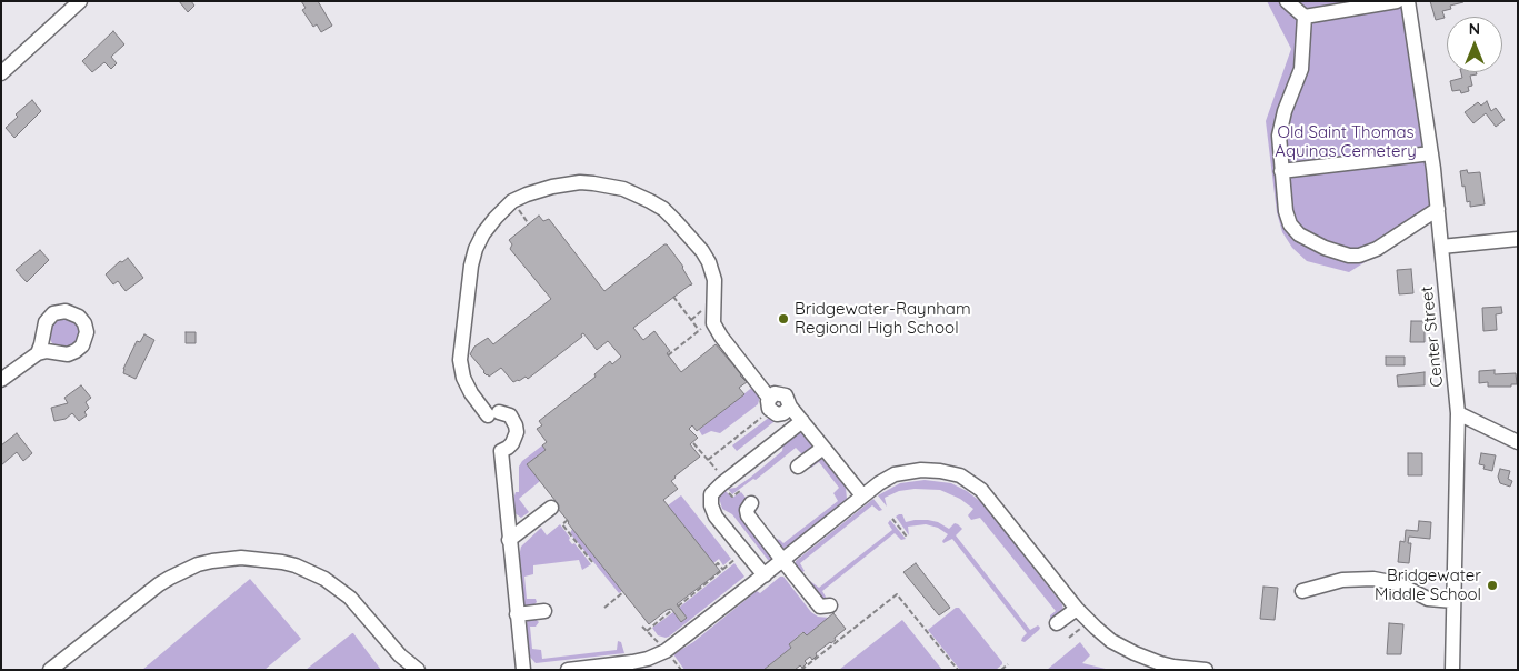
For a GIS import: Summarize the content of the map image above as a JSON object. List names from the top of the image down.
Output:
{
  "streets": {
    "street": ["Center Street"]
  },
  "parks": ["Old Saint Thomas Aquinas Cemetery"],
  "places": ["Bridgewater-Raynham Regional High School", "Bridgewater Middle School"],
  "north": "top"
}
